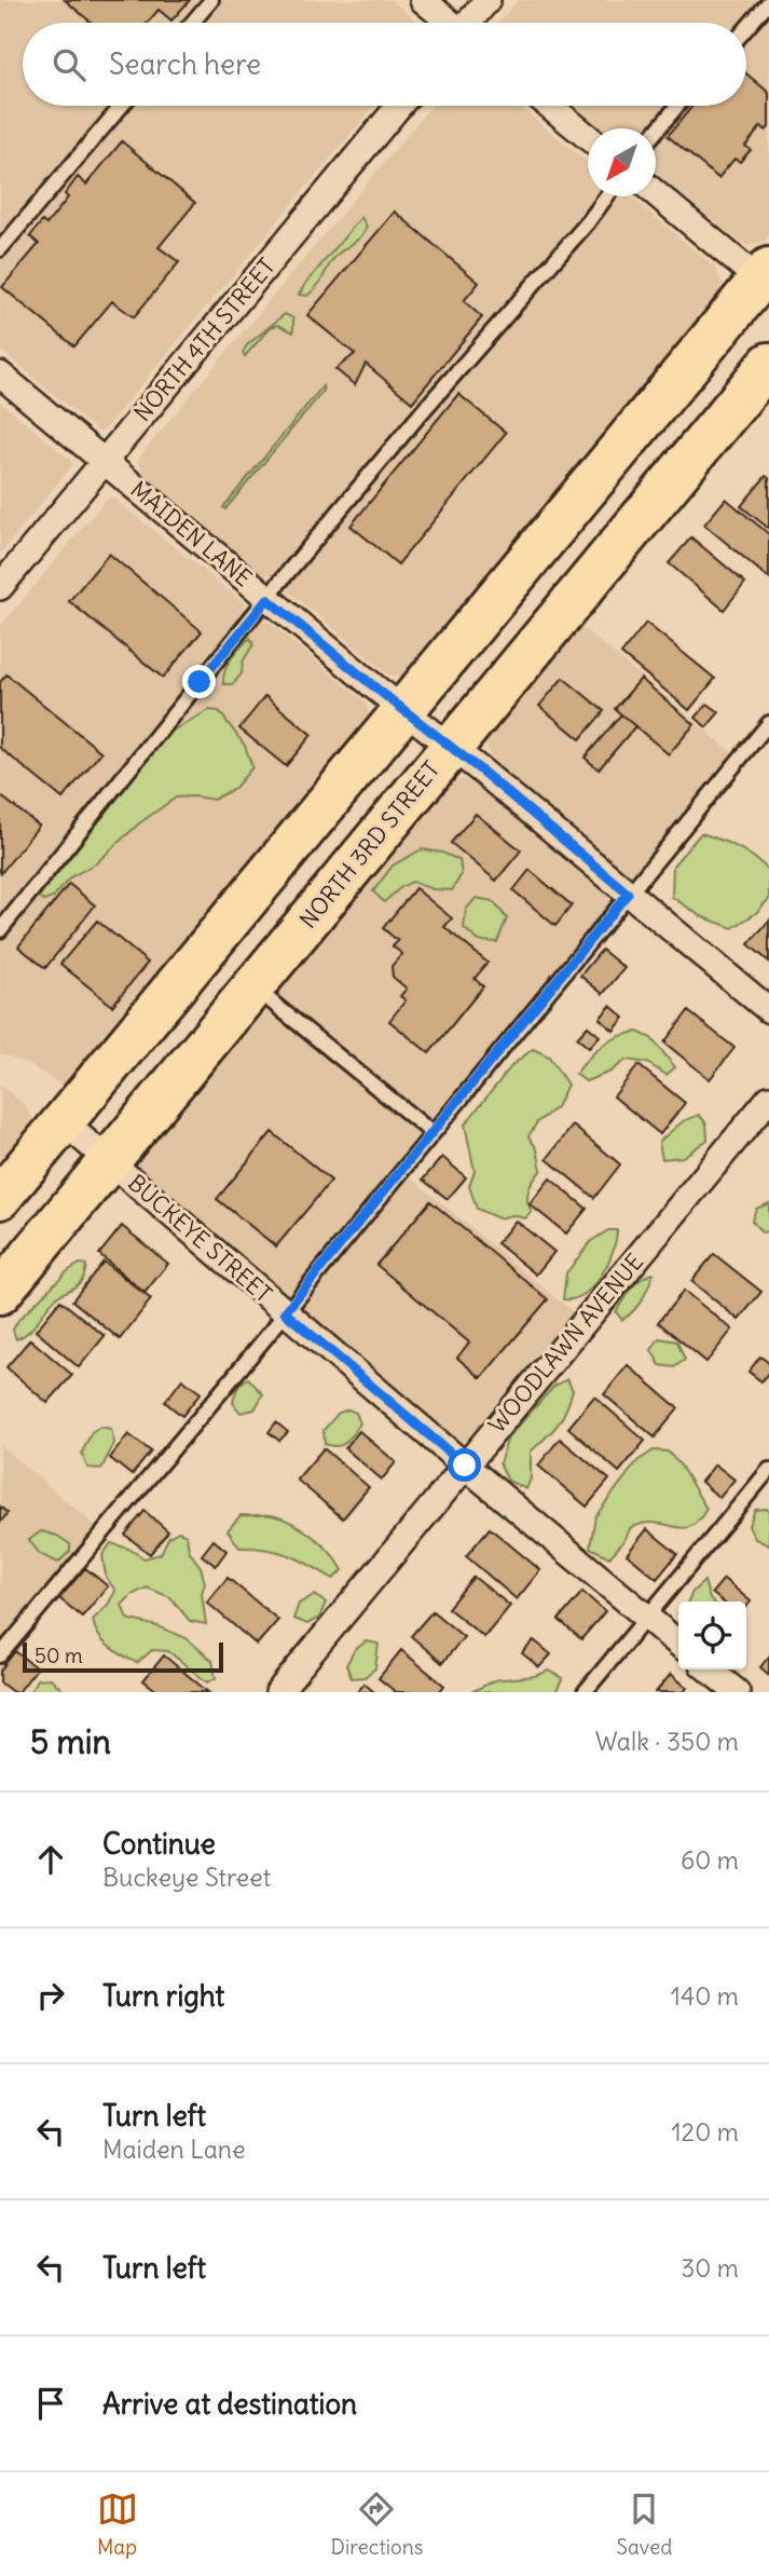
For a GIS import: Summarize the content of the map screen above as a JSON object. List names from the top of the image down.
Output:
{
  "streets": {
    "highway": ["NORTH 3RD STREET"],
    "street": [
      "NORTH 4TH STREET",
      "MAIDEN LANE",
      "BUCKEYE STREET",
      "WOODLAWN AVENUE"
    ]
  },
  "crossings": [
    ["NORTH 4TH STREET", "MAIDEN LANE"],
    ["MAIDEN LANE", "NORTH 3RD STREET"],
    ["NORTH 3RD STREET", "BUCKEYE STREET"],
    ["BUCKEYE STREET", "WOODLAWN AVENUE"]
  ],
  "scale_bar": "50 m",
  "north": "bottom left",
  "page": {
    "search": "Search here",
    "scale": "50 m",
    "heading": ["5 min", "Walk · 350 m"],
    "list": [
      ["Continue", "Buckeye Street", "60 m"],
      ["Turn right", "140 m"],
      ["Turn left", "Maiden Lane", "120 m"],
      ["Turn left", "30 m"],
      "Arrive at destination"
    ],
    "nav": ["Map", "Directions", "Saved"]
  }
}
